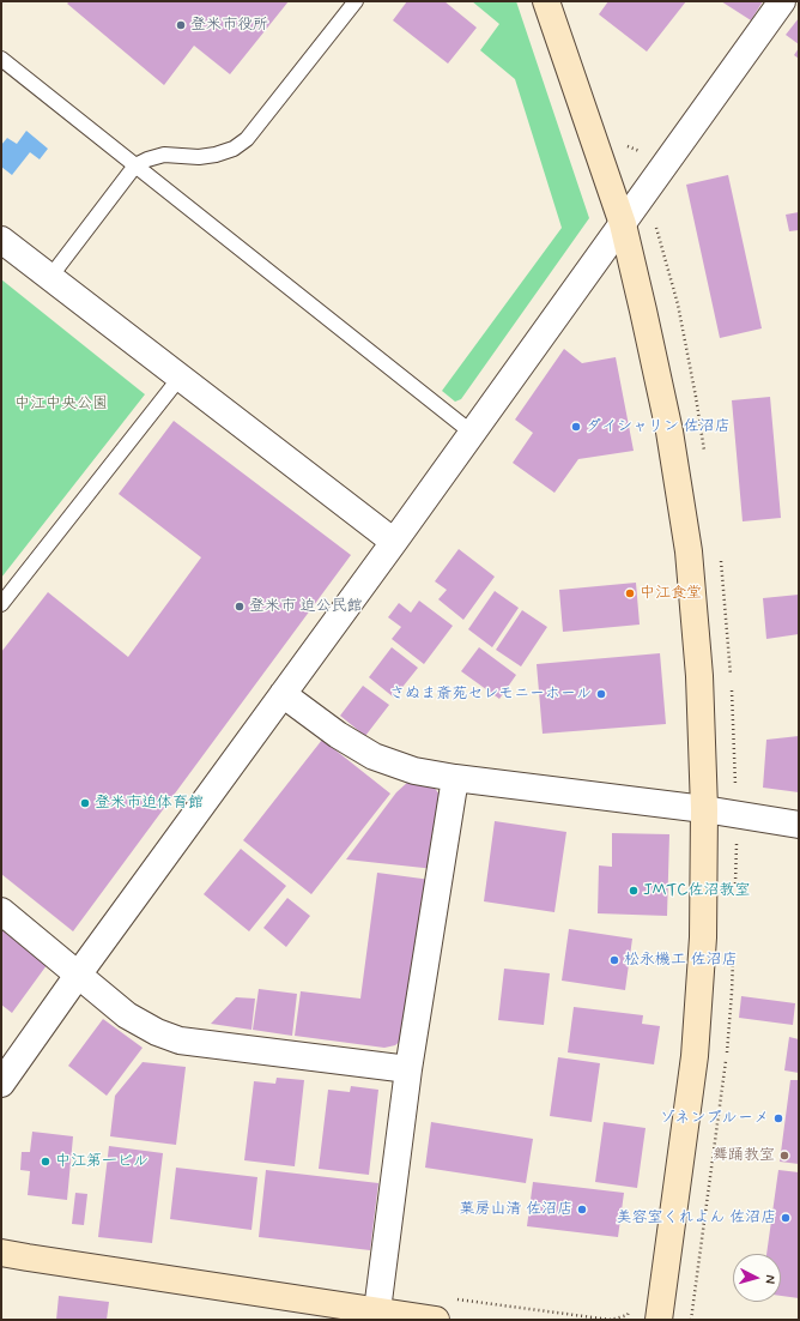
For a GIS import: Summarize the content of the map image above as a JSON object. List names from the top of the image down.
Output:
{
  "parks": ["中江中央公園"],
  "places": [
    "登米市役所",
    "ダイシャリン 佐沼店",
    "中江食堂",
    "登米市 迫公民館",
    "さぬま斎苑セレモニーホール",
    "登米市迫体育館",
    "JMTC佐沼教室",
    "松永機工 佐沼店",
    "ゾネンブルーメ",
    "舞踊教室",
    "中江第一ビル",
    "菓房山清 佐沼店",
    "美容室くれよん 佐沼店"
  ],
  "north": "right"
}
